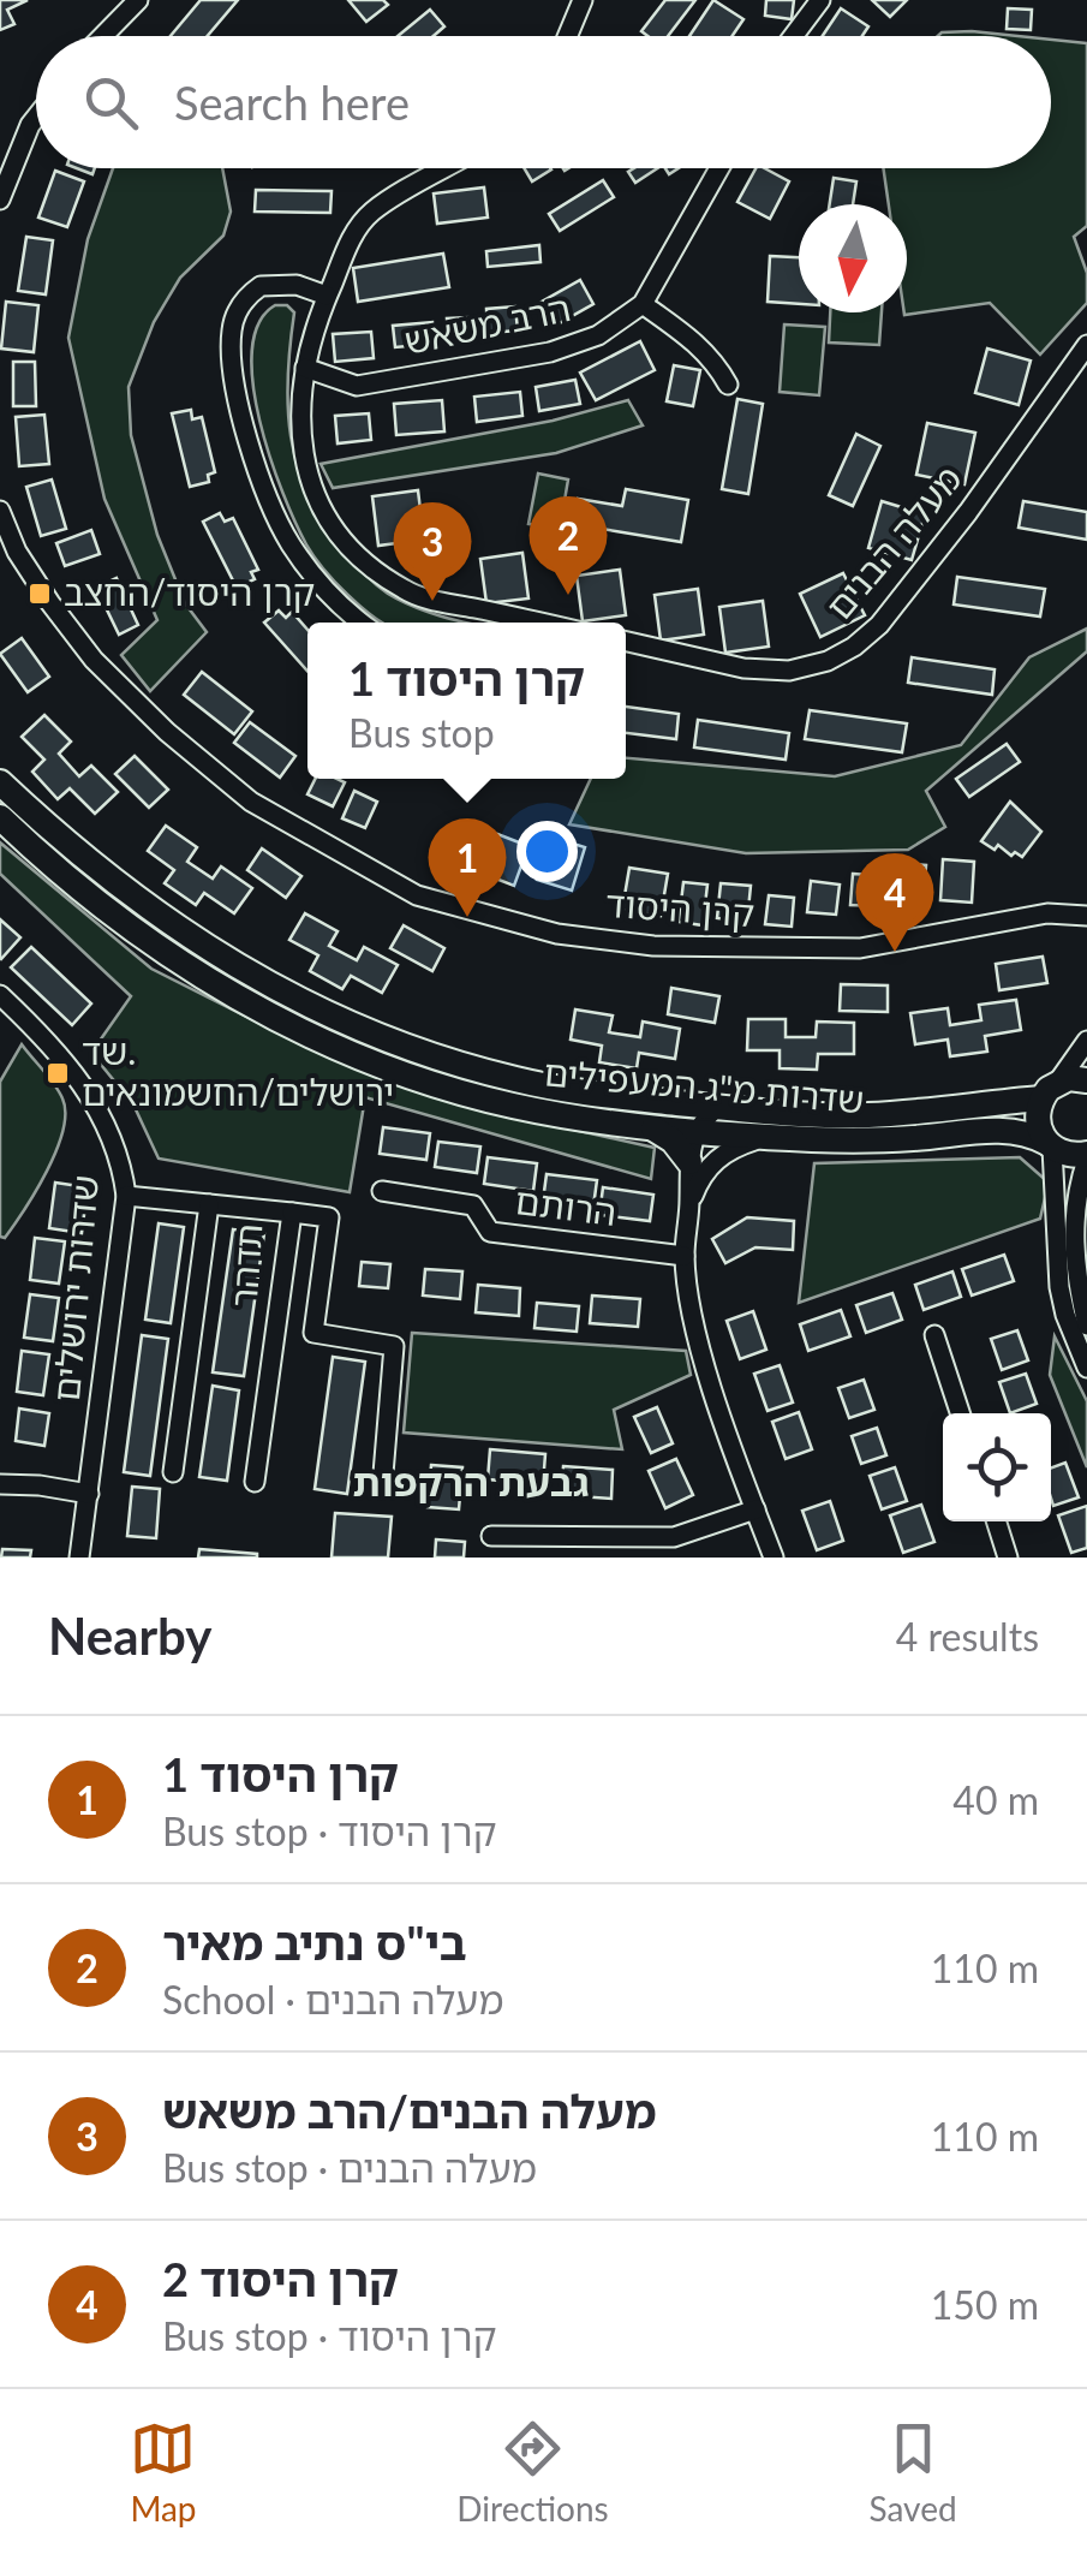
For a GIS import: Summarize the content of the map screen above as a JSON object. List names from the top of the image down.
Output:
{
  "streets": {
    "main road": ["שדרות מ\"ג המעפילים"],
    "street": [
      "הרב משאש",
      "מעלה הבנים",
      "קרן היסוד",
      "הרותם",
      "תדהר",
      "שדרות ירושלים"
    ]
  },
  "crossings": [
    ["תדהר", "שדרות ירושלים"]
  ],
  "districts": ["גבעת הרקפות"],
  "places": {
    "transit": ["קרן היסוד/החצב", "שד. ירושלים/החשמונאים"]
  },
  "north": "bottom",
  "page": {
    "search": "Search here",
    "pins": [
      "2",
      "3",
      "1",
      "4"
    ],
    "popup": ["קרן היסוד 1", "Bus stop"],
    "heading": ["Nearby", "4 results"],
    "list": [
      {
        "mark": "1",
        "name": "קרן היסוד 1",
        "note": "Bus stop · קרן היסוד",
        "value": "40 m"
      },
      {
        "mark": "2",
        "name": "בי\"ס נתיב מאיר",
        "note": "School · מעלה הבנים",
        "value": "110 m"
      },
      {
        "mark": "3",
        "name": "מעלה הבנים/הרב משאש",
        "note": "Bus stop · מעלה הבנים",
        "value": "110 m"
      },
      {
        "mark": "4",
        "name": "קרן היסוד 2",
        "note": "Bus stop · קרן היסוד",
        "value": "150 m"
      }
    ],
    "nav": ["Map", "Directions", "Saved"]
  }
}
